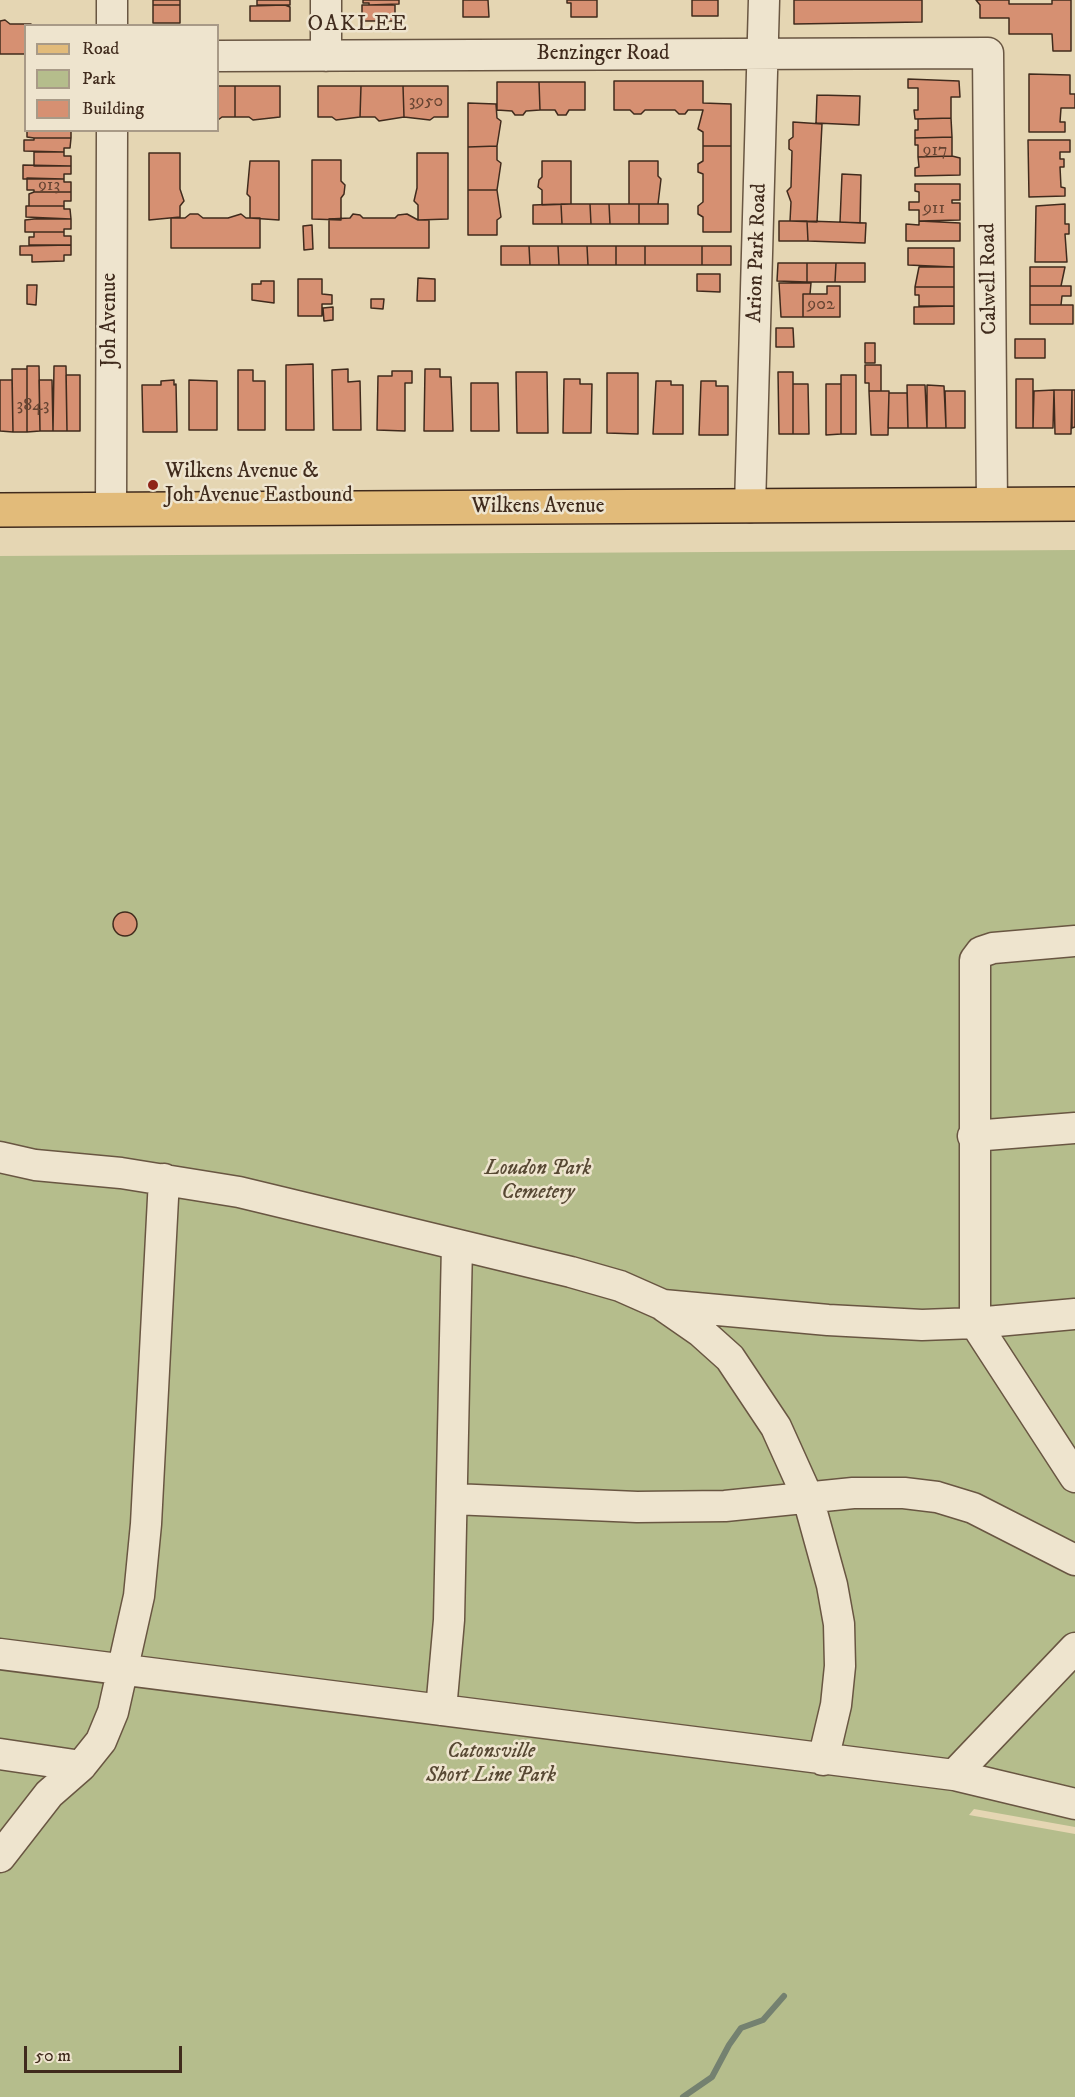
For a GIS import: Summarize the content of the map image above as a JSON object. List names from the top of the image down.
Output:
{
  "streets": {
    "main road": ["Wilkens Avenue"],
    "street": [
      "Benzinger Road",
      "Arion Park Road",
      "Calwell Road",
      "Joh Avenue"
    ]
  },
  "crossings": [
    ["Benzinger Road", "Arion Park Road"],
    ["Benzinger Road", "Calwell Road"],
    ["Arion Park Road", "Wilkens Avenue"],
    ["Calwell Road", "Wilkens Avenue"],
    ["Joh Avenue", "Wilkens Avenue"]
  ],
  "districts": ["OAKLEE"],
  "parks": ["Loudon Park Cemetery", "Catonsville Short Line Park"],
  "places": ["Wilkens Avenue & Joh Avenue Eastbound"],
  "house_numbers": [
    "3950",
    "917",
    "913",
    "911",
    "902",
    "3843"
  ],
  "legend": ["Road", "Park", "Building"],
  "scale_bar": "50 m"
}
